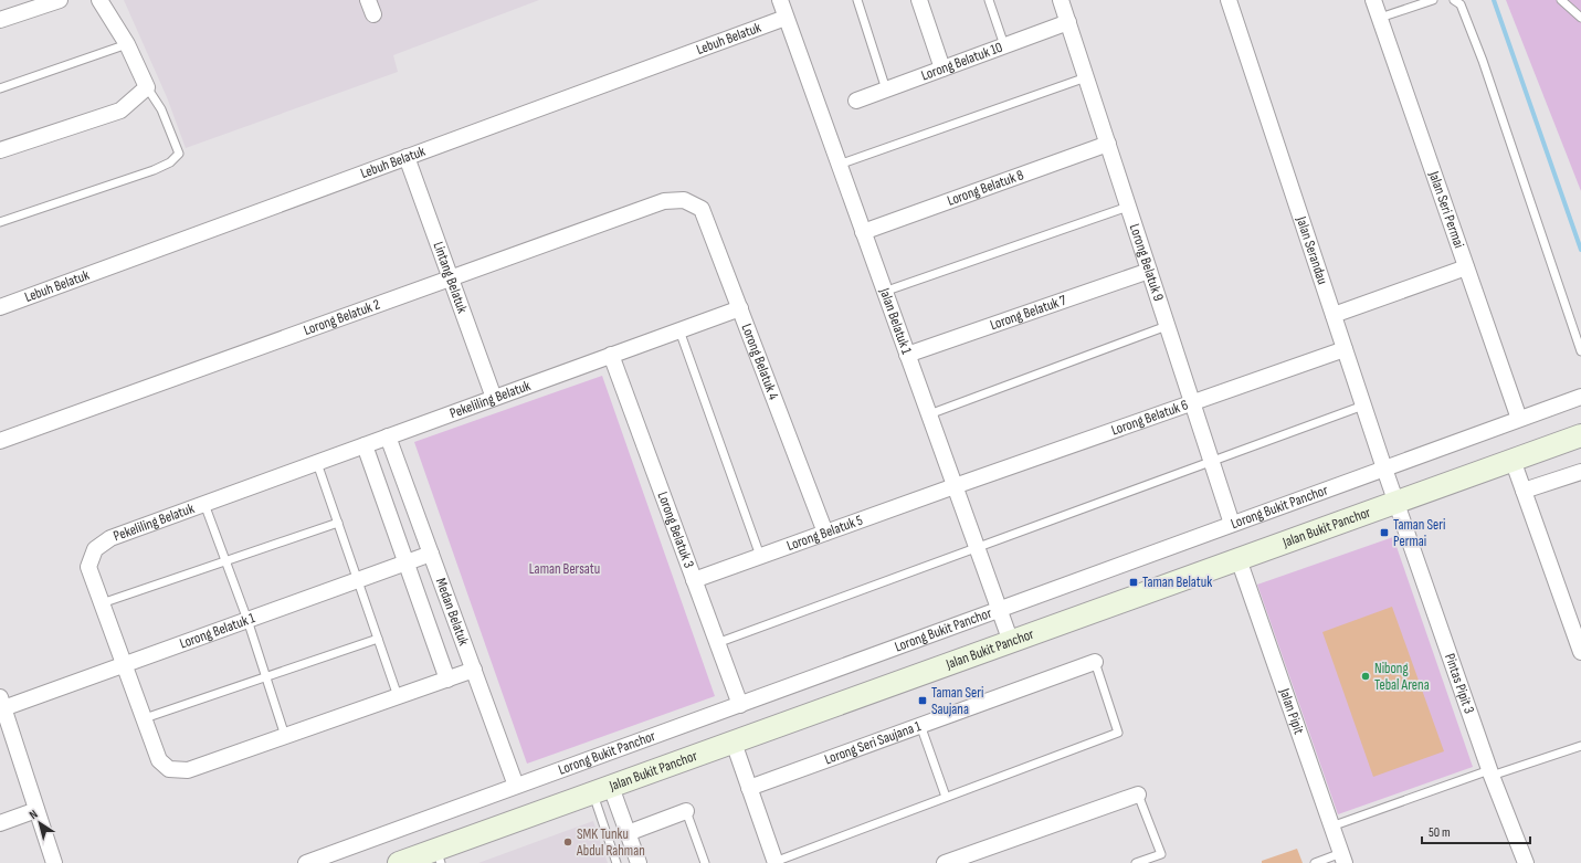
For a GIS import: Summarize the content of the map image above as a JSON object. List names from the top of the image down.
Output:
{
  "streets": {
    "main road": ["Jalan Bukit Panchor"],
    "street": [
      "Lebuh Belatuk",
      "Lorong Belatuk 10",
      "Lorong Belatuk 8",
      "Jalan Seri Permai",
      "Jalan Serandau",
      "Lorong Belatuk 9",
      "Lintang Belatuk",
      "Lorong Belatuk 7",
      "Lorong Belatuk 2",
      "Jalan Belatuk 1",
      "Lorong Belatuk 4",
      "Pekeliling Belatuk",
      "Lorong Belatuk 6",
      "Lorong Bukit Panchor",
      "Lorong Belatuk 3",
      "Lorong Belatuk 5",
      "Medan Belatuk",
      "Lorong Belatuk 1",
      "Pintas Pipit 3",
      "Jalan Pipit",
      "Lorong Seri Saujana 1"
    ]
  },
  "crossings": [
    ["Lebuh Belatuk", "Lintang Belatuk"],
    ["Lebuh Belatuk", "Jalan Belatuk 1"],
    ["Lorong Belatuk 10", "Lorong Belatuk 9"],
    ["Lorong Belatuk 8", "Lorong Belatuk 9"],
    ["Lorong Belatuk 8", "Jalan Belatuk 1"],
    ["Jalan Seri Permai", "Lorong Bukit Panchor"],
    ["Jalan Serandau", "Lorong Belatuk 6"],
    ["Jalan Serandau", "Lorong Bukit Panchor"],
    ["Jalan Serandau", "Jalan Bukit Panchor"],
    ["Jalan Serandau", "Pintas Pipit 3"],
    ["Lorong Belatuk 9", "Lorong Belatuk 7"],
    ["Lorong Belatuk 9", "Lorong Belatuk 6"],
    ["Lorong Belatuk 9", "Lorong Bukit Panchor"],
    ["Lintang Belatuk", "Lorong Belatuk 2"],
    ["Lintang Belatuk", "Pekeliling Belatuk"],
    ["Lorong Belatuk 7", "Jalan Belatuk 1"],
    ["Lorong Belatuk 2", "Lorong Belatuk 4"],
    ["Jalan Belatuk 1", "Lorong Belatuk 6"],
    ["Jalan Belatuk 1", "Lorong Bukit Panchor"],
    ["Jalan Belatuk 1", "Jalan Bukit Panchor"],
    ["Jalan Belatuk 1", "Lorong Belatuk 5"],
    ["Lorong Belatuk 4", "Pekeliling Belatuk"],
    ["Lorong Belatuk 4", "Lorong Belatuk 5"],
    ["Pekeliling Belatuk", "Lorong Belatuk 3"],
    ["Pekeliling Belatuk", "Medan Belatuk"],
    ["Pekeliling Belatuk", "Lorong Belatuk 1"],
    ["Lorong Belatuk 6", "Lorong Belatuk 5"],
    ["Lorong Bukit Panchor", "Lorong Belatuk 3"],
    ["Lorong Bukit Panchor", "Medan Belatuk"],
    ["Jalan Bukit Panchor", "Pintas Pipit 3"],
    ["Jalan Bukit Panchor", "Jalan Pipit"],
    ["Lorong Belatuk 3", "Lorong Belatuk 5"],
    ["Medan Belatuk", "Lorong Belatuk 1"]
  ],
  "parks": ["Laman Bersatu"],
  "places": {
    "transit": ["Taman Seri Permai", "Taman Belatuk", "Taman Seri Saujana"],
    "other": ["Nibong Tebal Arena", "SMK Tunku Abdul Rahman"]
  },
  "scale_bar": "50 m",
  "north": "top left"
}
